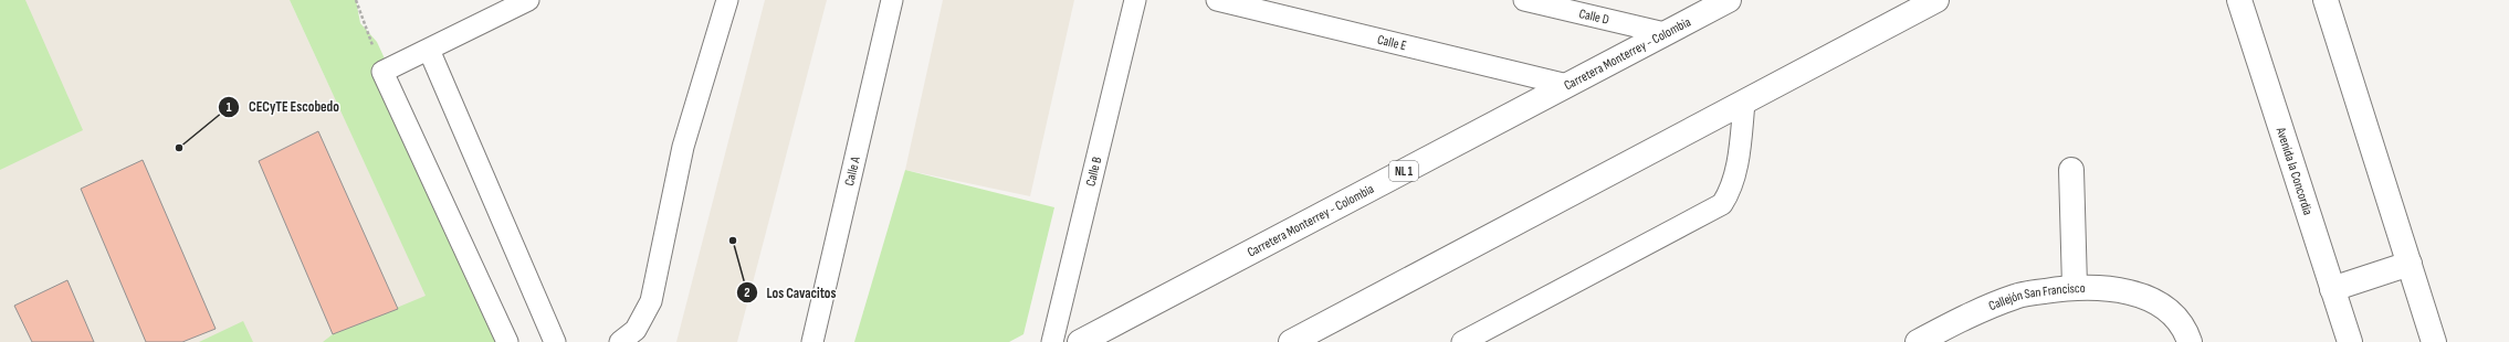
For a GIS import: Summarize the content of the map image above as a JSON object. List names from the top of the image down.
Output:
{
  "streets": {
    "main road": [
      "Carretera Monterrey - Colombia",
      "NL 1",
      "Avenida la Concordia",
      "Callejón San Francisco"
    ],
    "lane": [
      "Calle D",
      "Calle E",
      "Calle A",
      "Calle B"
    ]
  },
  "crossings": [
    ["Calle D", "Carretera Monterrey - Colombia"],
    ["Calle E", "Carretera Monterrey - Colombia"]
  ],
  "places": ["CECyTE Escobedo", "Los Cavacitos"]
}
